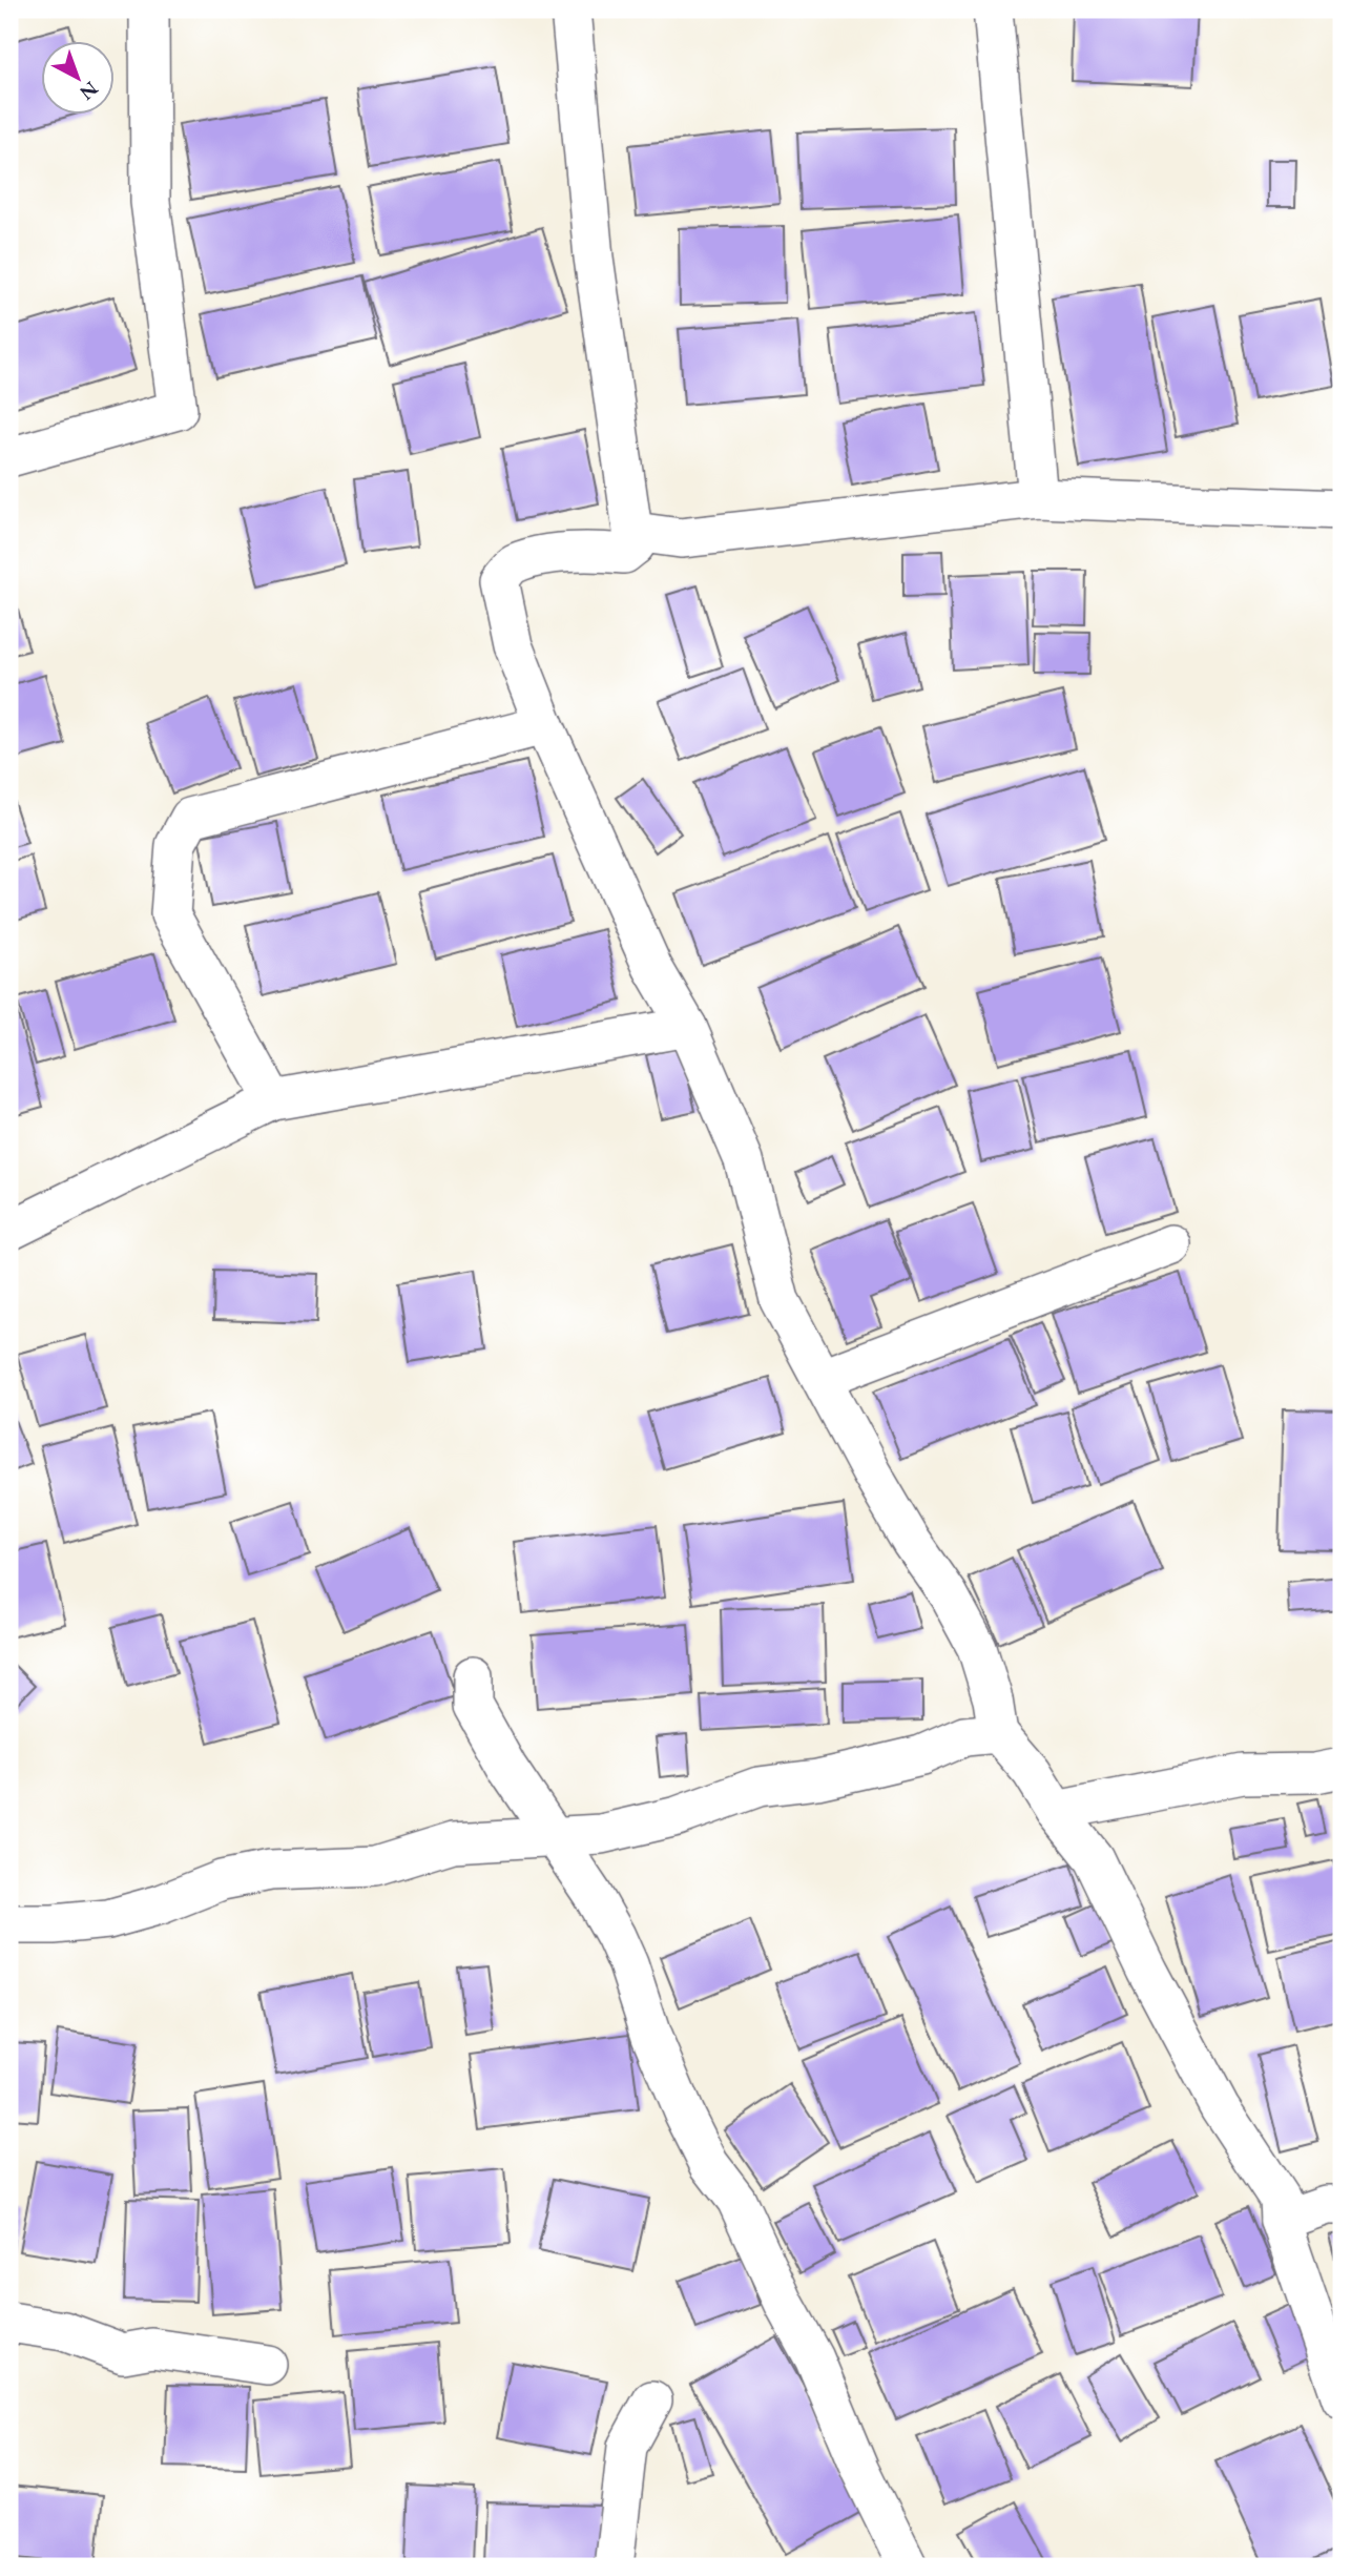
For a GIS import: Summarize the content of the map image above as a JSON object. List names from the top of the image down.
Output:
{
  "north": "bottom right"
}
